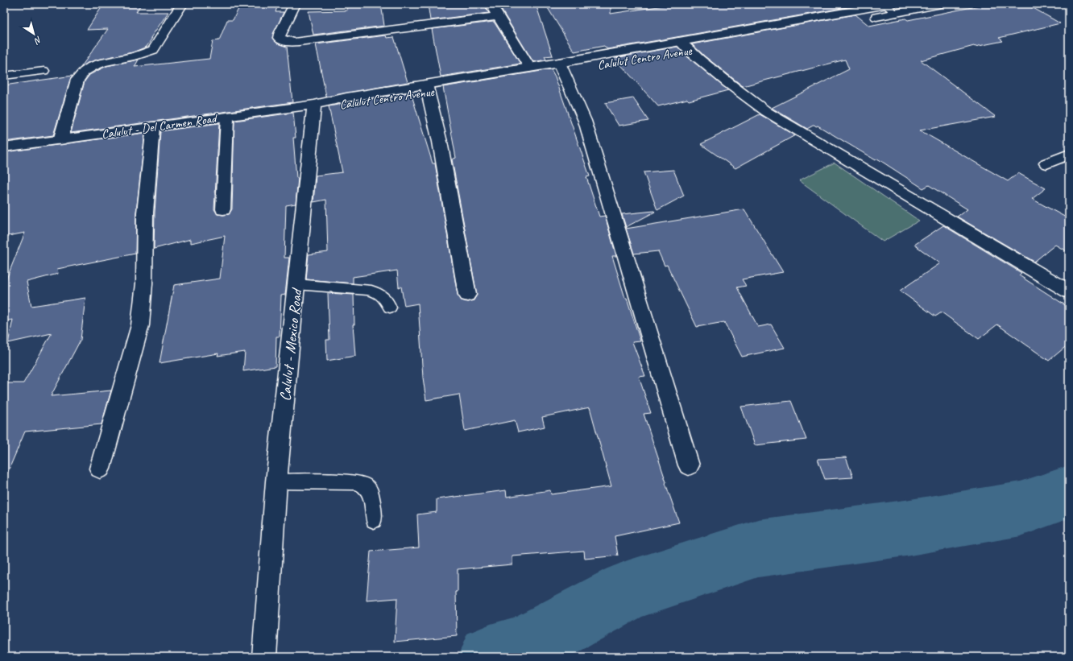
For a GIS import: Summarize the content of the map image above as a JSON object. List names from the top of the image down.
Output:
{
  "streets": {
    "street": ["Calulut Centro Avenue", "Calulut - Del Carmen Road", "Calulut - Mexico Road"]
  },
  "crossings": [
    ["Calulut Centro Avenue", "Calulut - Del Carmen Road"],
    ["Calulut Centro Avenue", "Calulut - Mexico Road"],
    ["Calulut - Del Carmen Road", "Calulut - Mexico Road"]
  ],
  "north": "bottom right"
}
